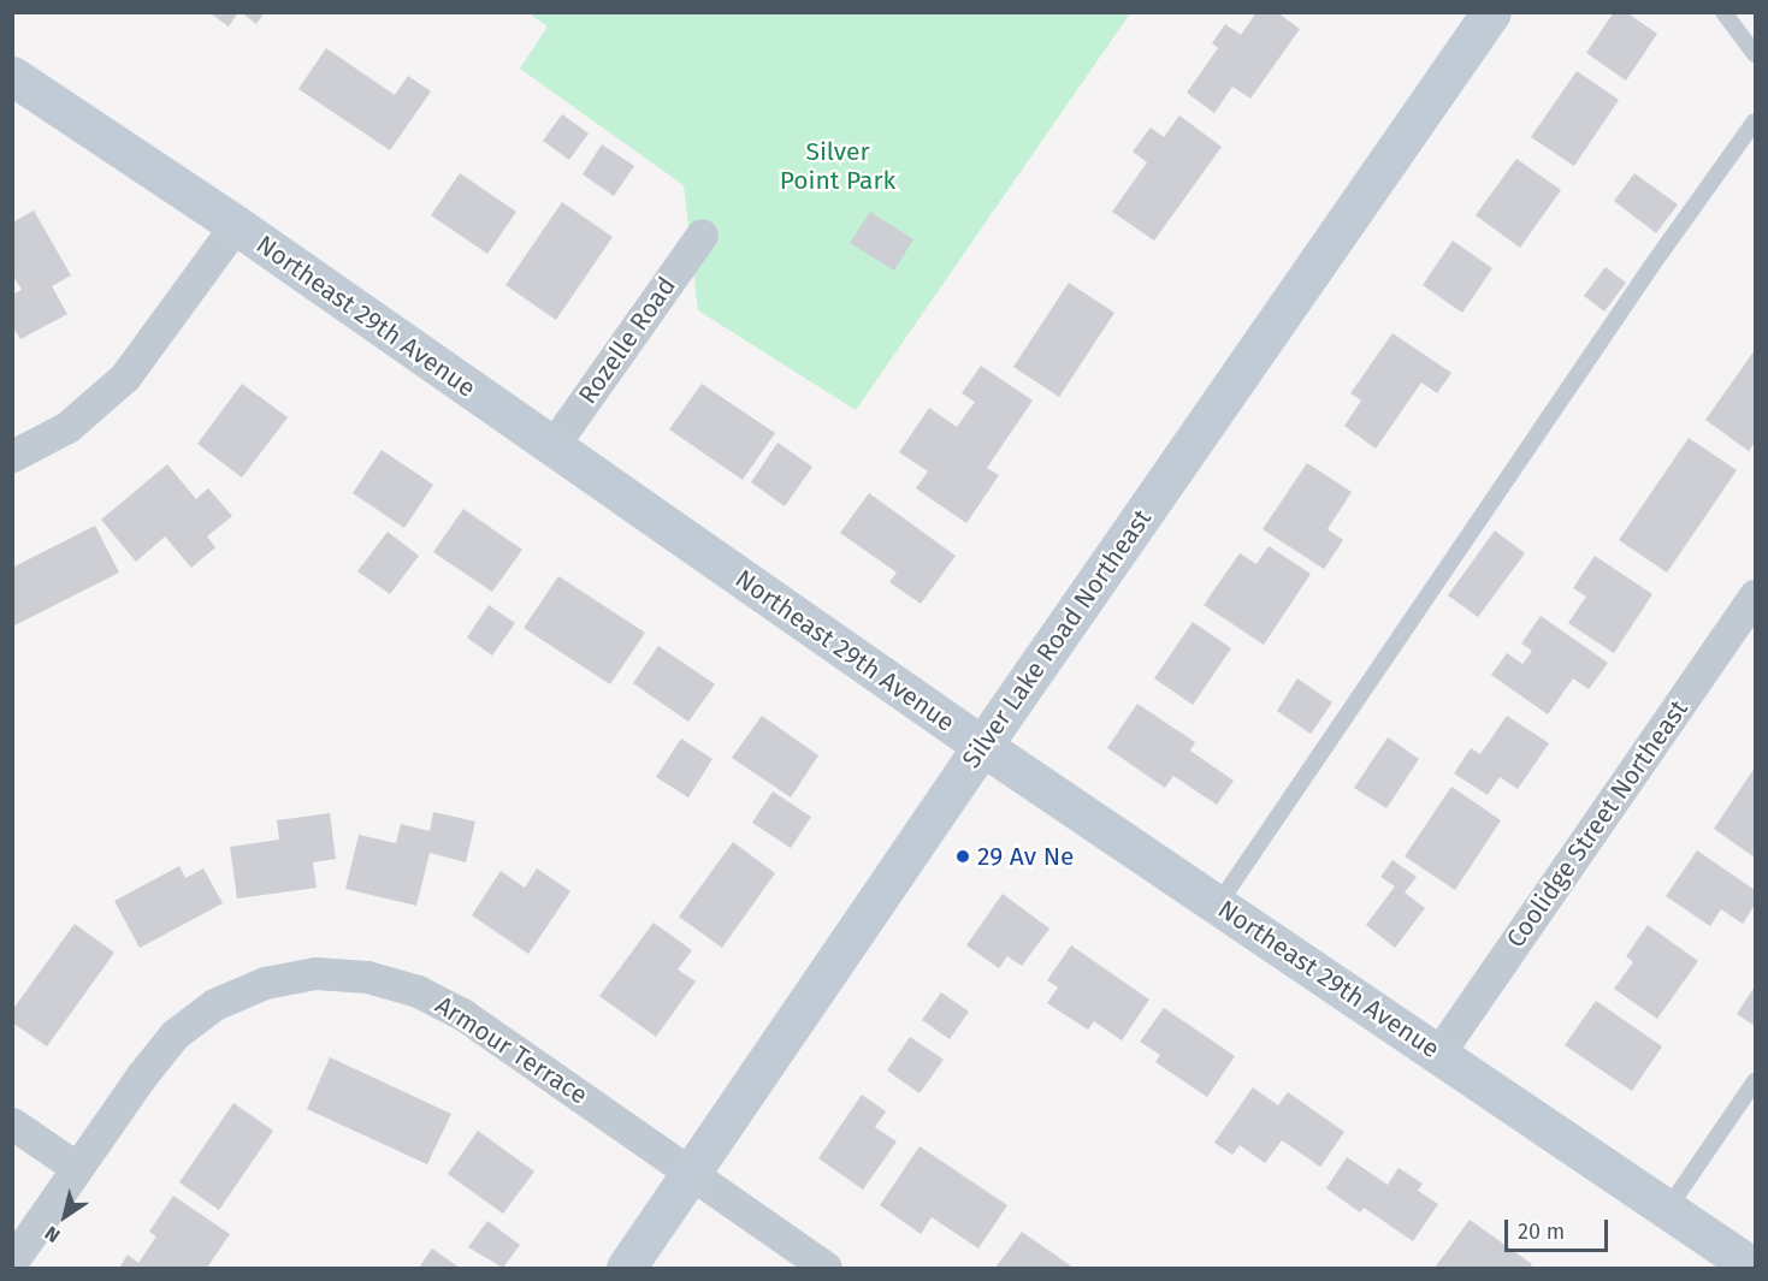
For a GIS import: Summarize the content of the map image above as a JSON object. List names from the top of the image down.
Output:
{
  "streets": {
    "street": [
      "Northeast 29th Avenue",
      "Rozelle Road",
      "Silver Lake Road Northeast",
      "Coolidge Street Northeast",
      "Armour Terrace"
    ]
  },
  "crossings": [
    ["Northeast 29th Avenue", "Rozelle Road"],
    ["Northeast 29th Avenue", "Silver Lake Road Northeast"],
    ["Northeast 29th Avenue", "Coolidge Street Northeast"],
    ["Silver Lake Road Northeast", "Armour Terrace"]
  ],
  "parks": ["Silver Point Park"],
  "places": ["29 Av Ne"],
  "scale_bar": "20 m",
  "north": "bottom left"
}
